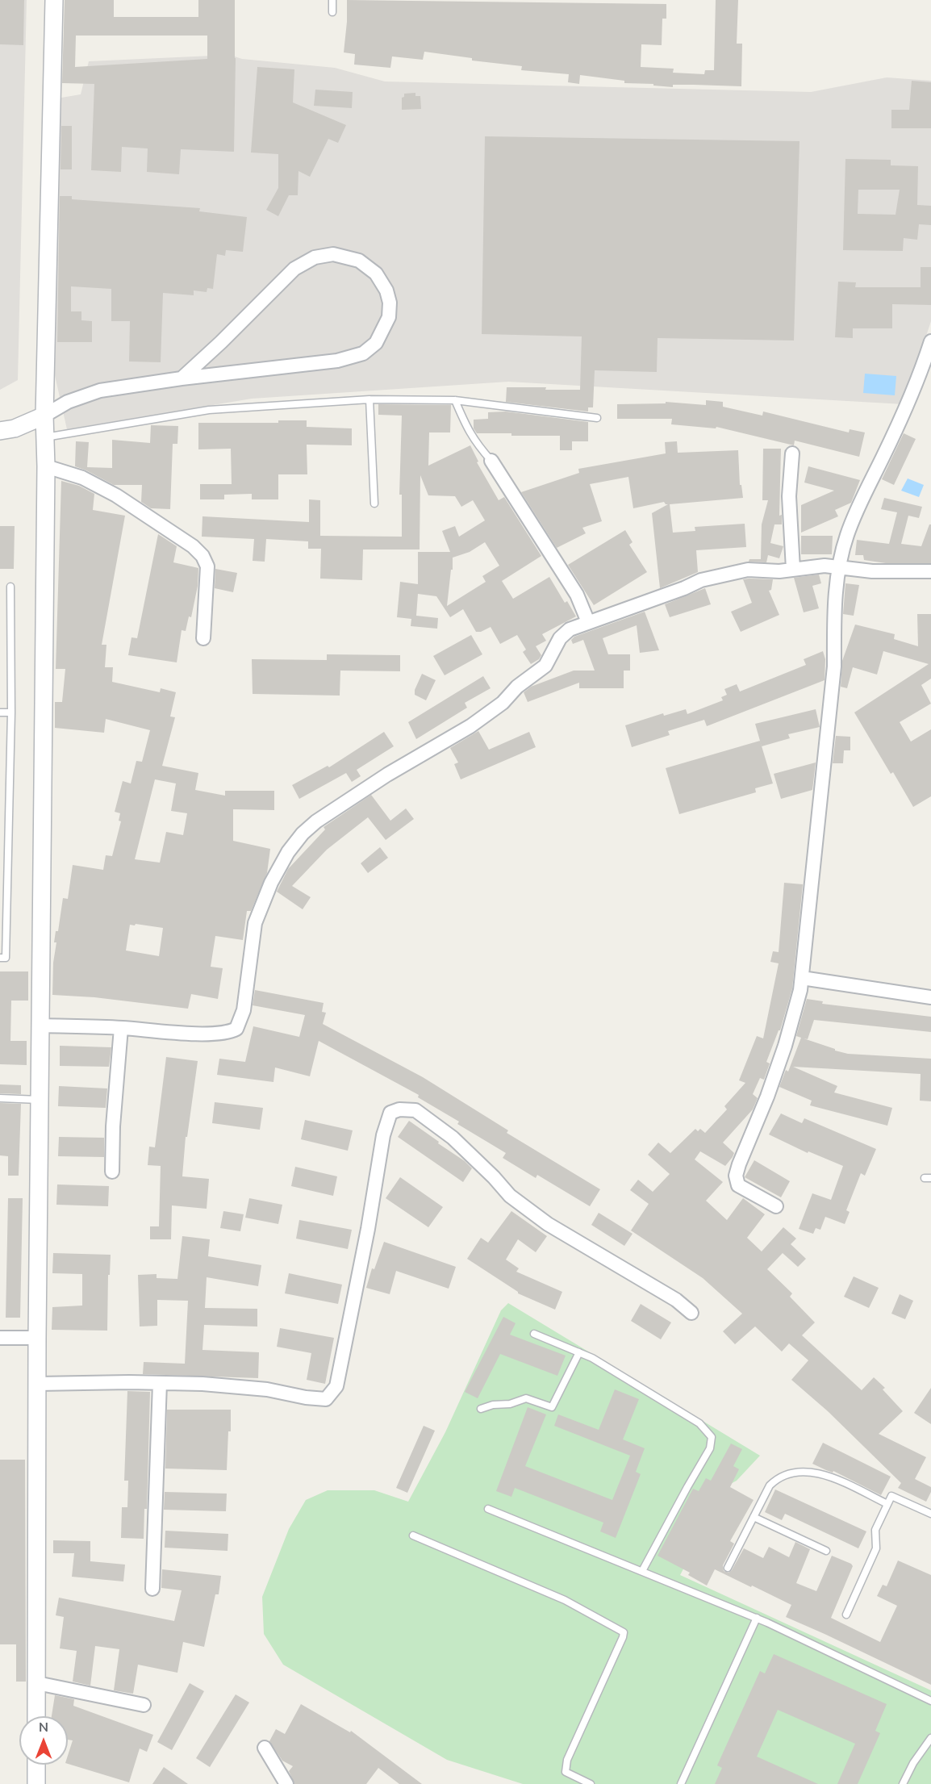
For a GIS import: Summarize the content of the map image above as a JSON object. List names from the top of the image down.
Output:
{
  "north": "top"
}
